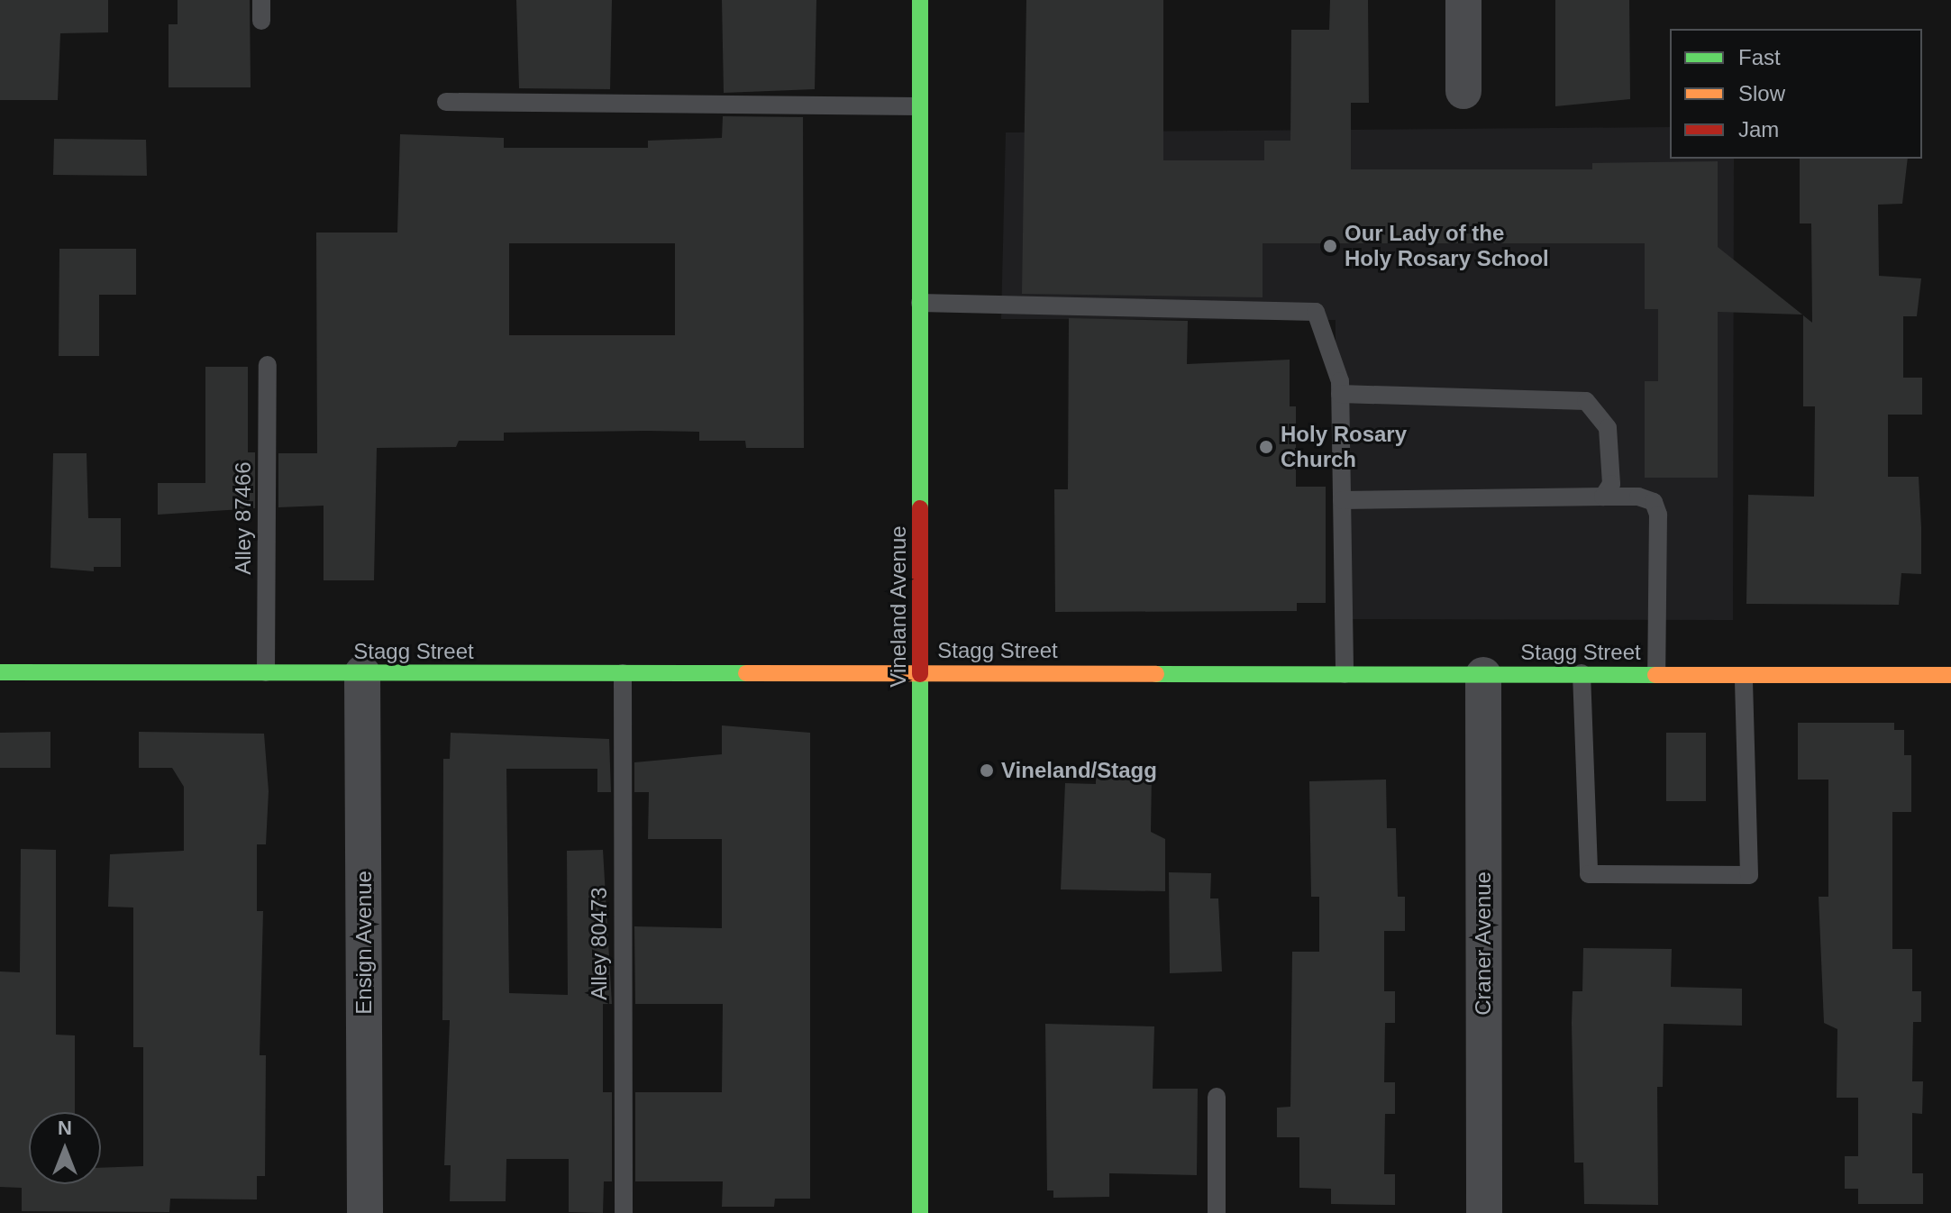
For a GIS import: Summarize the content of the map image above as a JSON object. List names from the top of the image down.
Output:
{
  "streets": {
    "street": [
      "Vineland Avenue",
      "Stagg Street",
      "Ensign Avenue",
      "Craner Avenue"
    ],
    "lane": ["Alley 87466", "Alley 80473"]
  },
  "crossings": [
    ["Alley 87466", "Stagg Street"],
    ["Vineland Avenue", "Stagg Street"],
    ["Stagg Street", "Ensign Avenue"],
    ["Stagg Street", "Alley 80473"],
    ["Stagg Street", "Craner Avenue"]
  ],
  "places": ["Our Lady of the Holy Rosary School", "Holy Rosary Church", "Vineland/Stagg"],
  "legend": ["Fast", "Slow", "Jam"],
  "north": "top"
}
